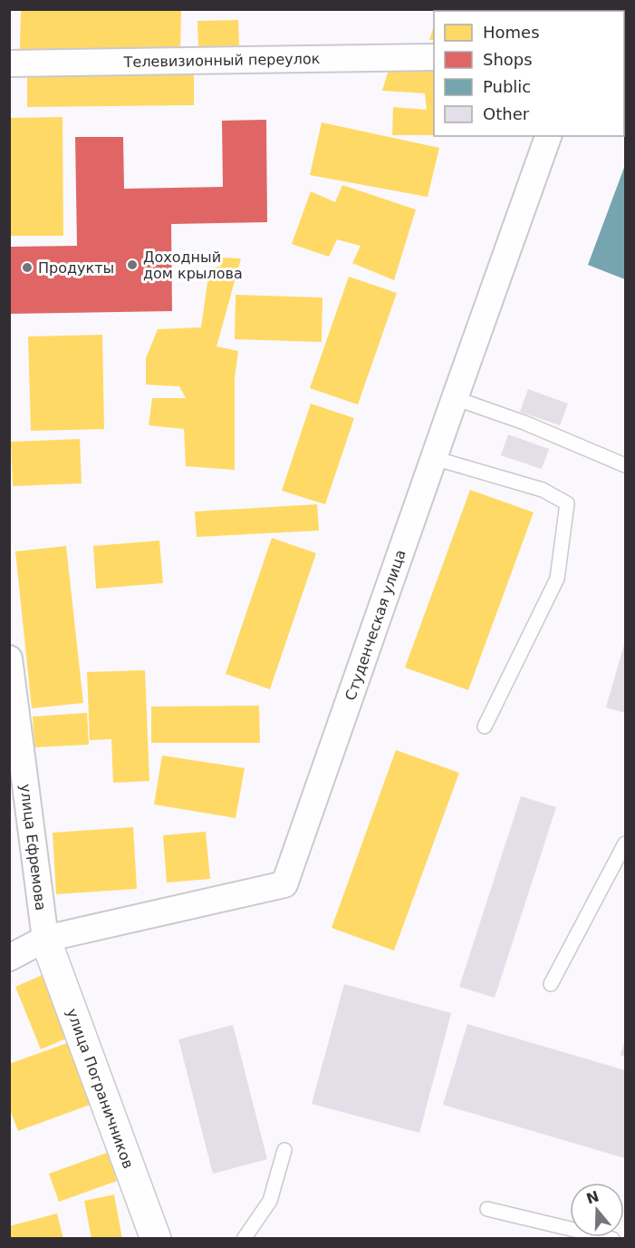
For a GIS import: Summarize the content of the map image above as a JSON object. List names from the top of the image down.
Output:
{
  "streets": {
    "street": [
      "Телевизионный переулок",
      "Студенческая улица",
      "улица Ефремова",
      "улица Пограничников"
    ]
  },
  "crossings": [
    ["Студенческая улица", "улица Ефремова"],
    ["Студенческая улица", "улица Пограничников"],
    ["улица Ефремова", "улица Пограничников"]
  ],
  "places": ["Доходный дом крылова", "Продукты"],
  "legend": [
    "Homes",
    "Shops",
    "Public",
    "Other"
  ],
  "north": "top"
}
